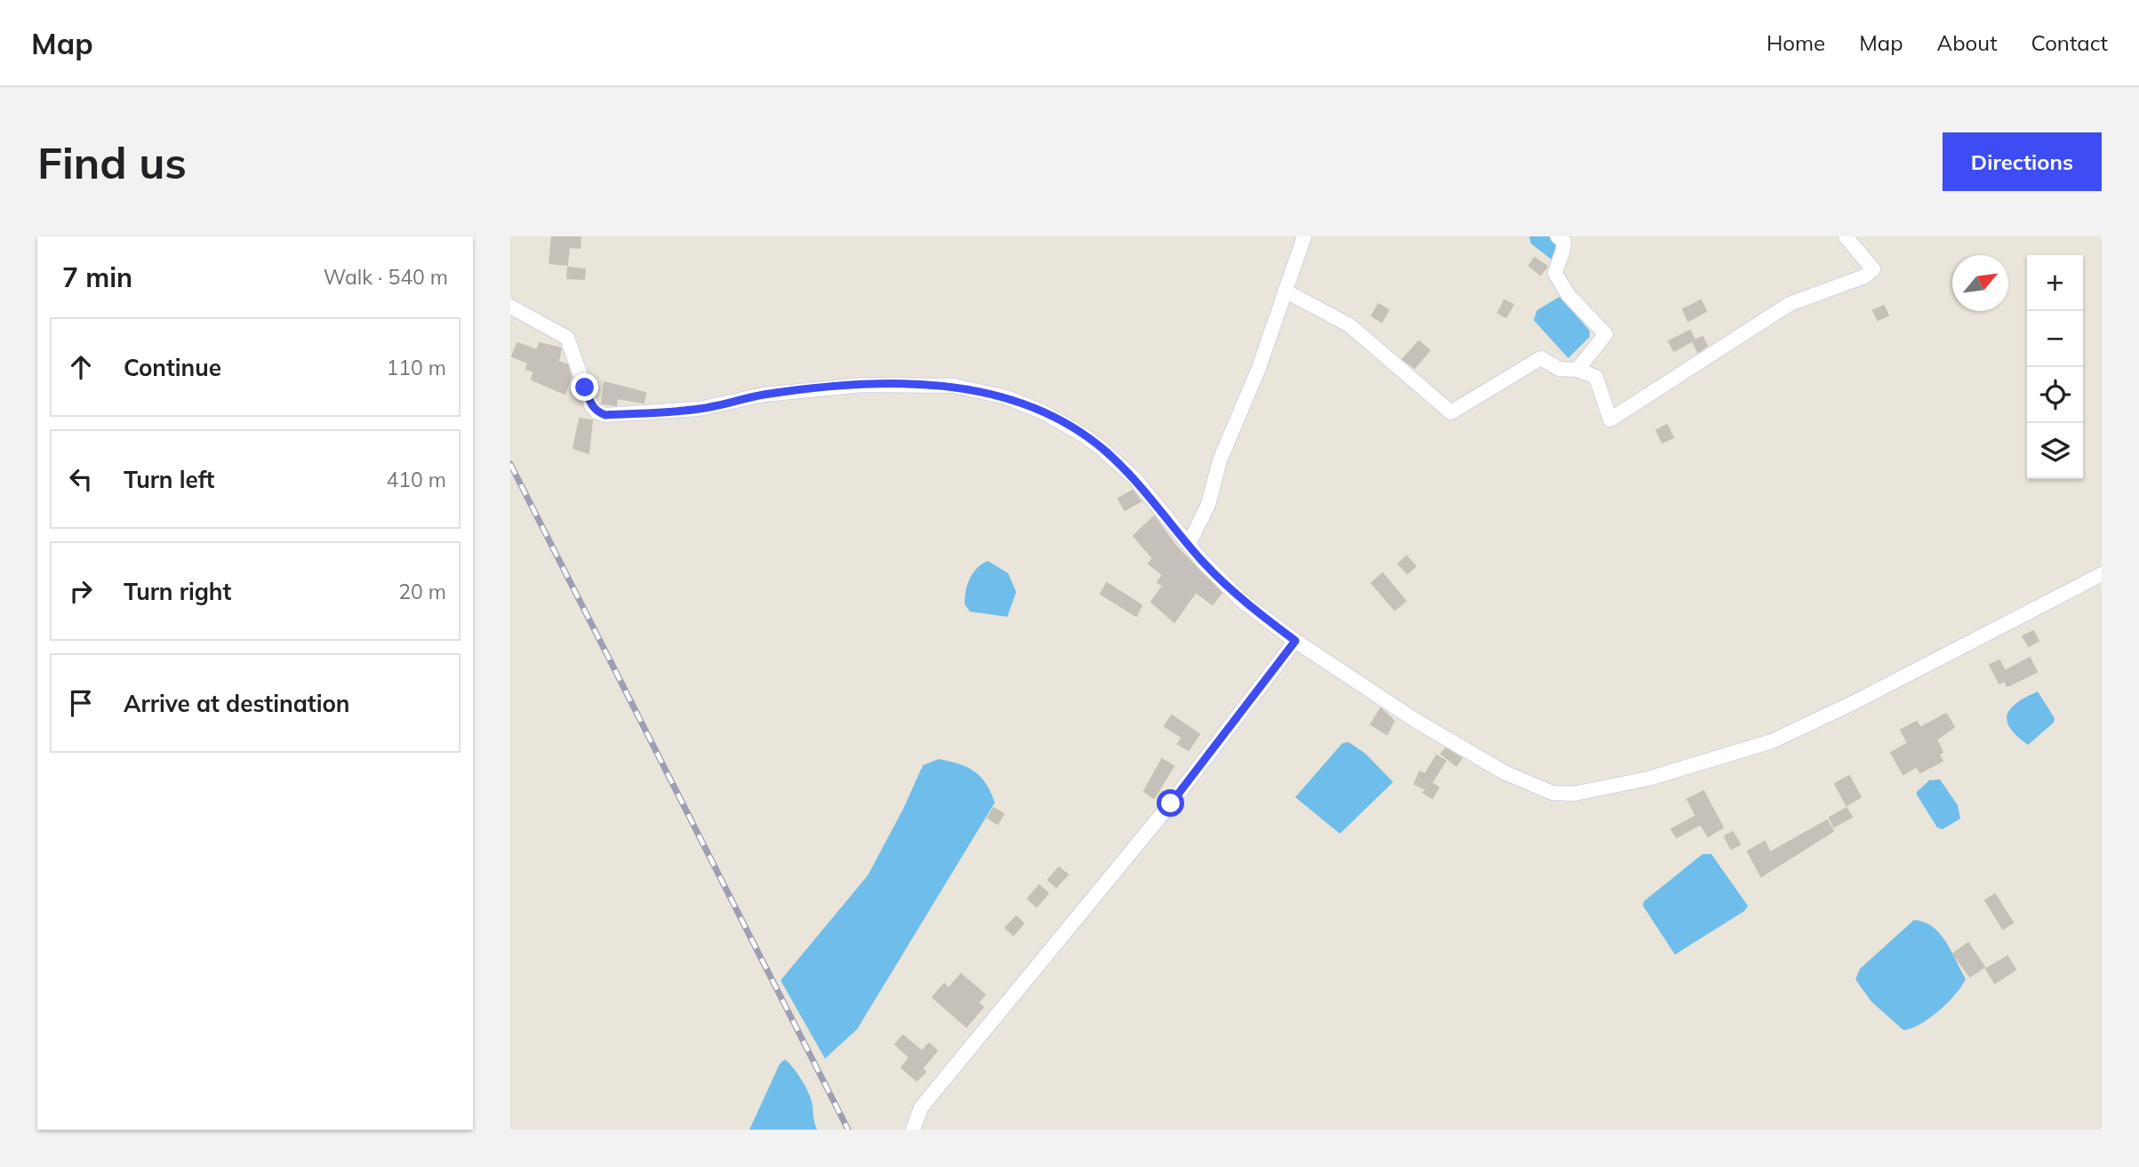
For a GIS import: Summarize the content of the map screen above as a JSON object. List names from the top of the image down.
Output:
{
  "north": "top right",
  "page": {
    "header": "Map",
    "nav": [
      "Home",
      "Map",
      "About",
      "Contact"
    ],
    "buttons": "Directions",
    "title": "Find us",
    "heading": ["7 min", "Walk · 540 m"],
    "map_buttons": ["+", "−"],
    "list": [
      ["Continue", "110 m"],
      ["Turn left", "410 m"],
      ["Turn right", "20 m"],
      "Arrive at destination"
    ]
  }
}
